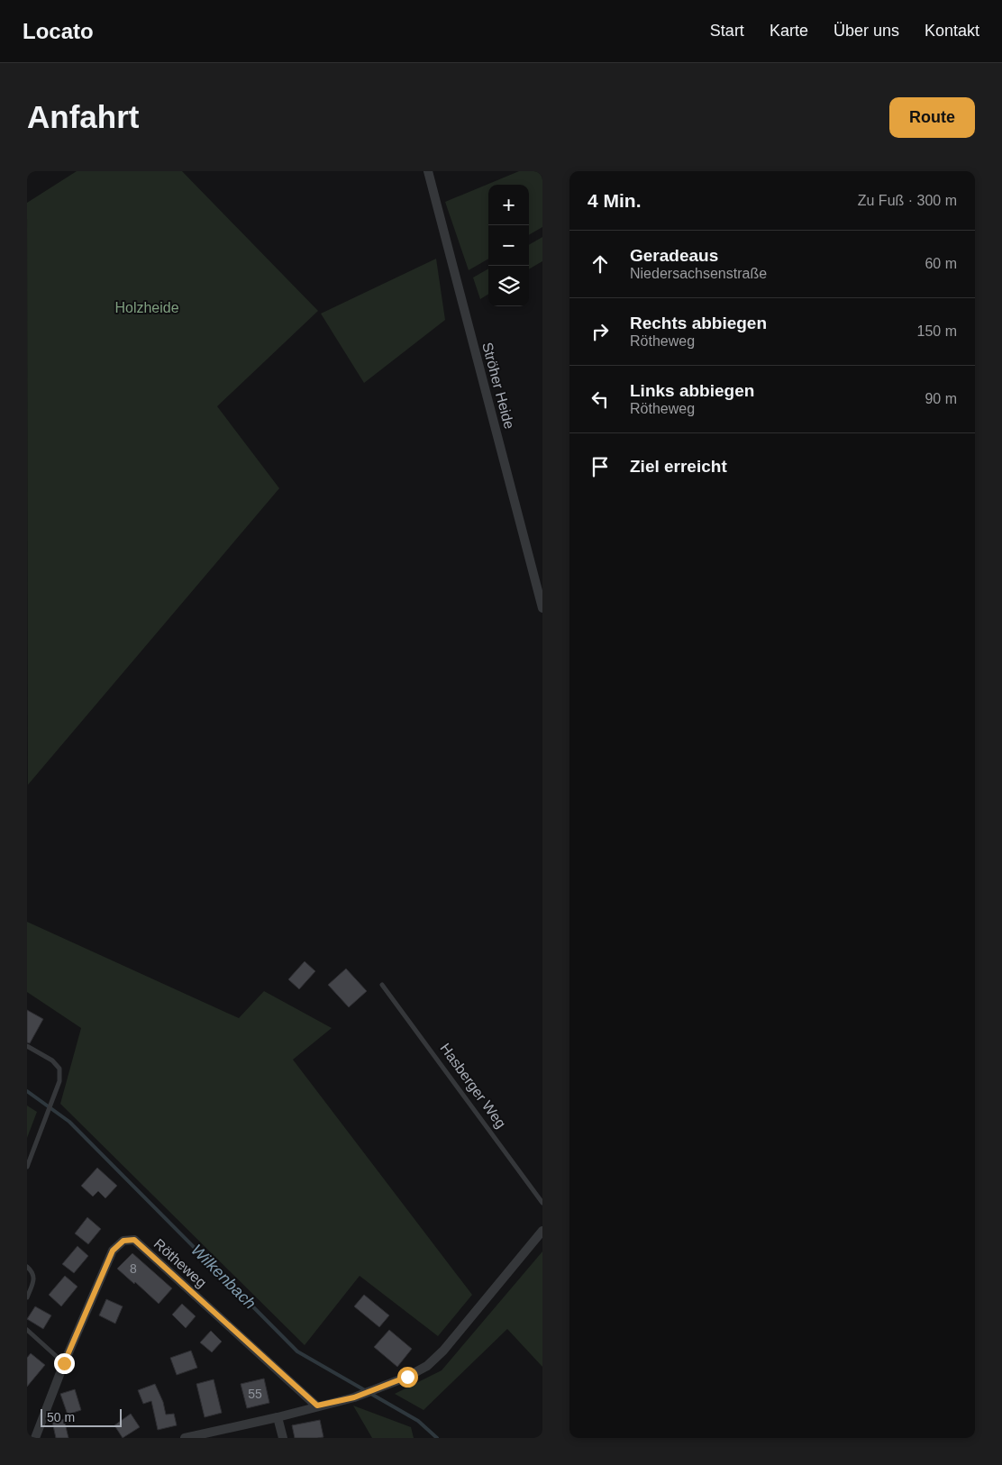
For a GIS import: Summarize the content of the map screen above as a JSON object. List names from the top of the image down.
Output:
{
  "streets": {
    "street": ["Ströher Heide", "Rötheweg"],
    "lane": ["Hasberger Weg"]
  },
  "water": ["Wilkenbach"],
  "parks": ["Holzheide"],
  "house_numbers": ["8", "55"],
  "scale_bar": "50 m",
  "page": {
    "header": "Locato",
    "nav": [
      "Start",
      "Karte",
      "Über uns",
      "Kontakt"
    ],
    "buttons": "Route",
    "title": "Anfahrt",
    "heading": ["4 Min.", "Zu Fuß · 300 m"],
    "map_buttons": ["+", "−"],
    "list": [
      ["Geradeaus", "Niedersachsenstraße", "60 m"],
      ["Rechts abbiegen", "Rötheweg", "150 m"],
      ["Links abbiegen", "Rötheweg", "90 m"],
      "Ziel erreicht"
    ],
    "scale": "50 m"
  }
}
